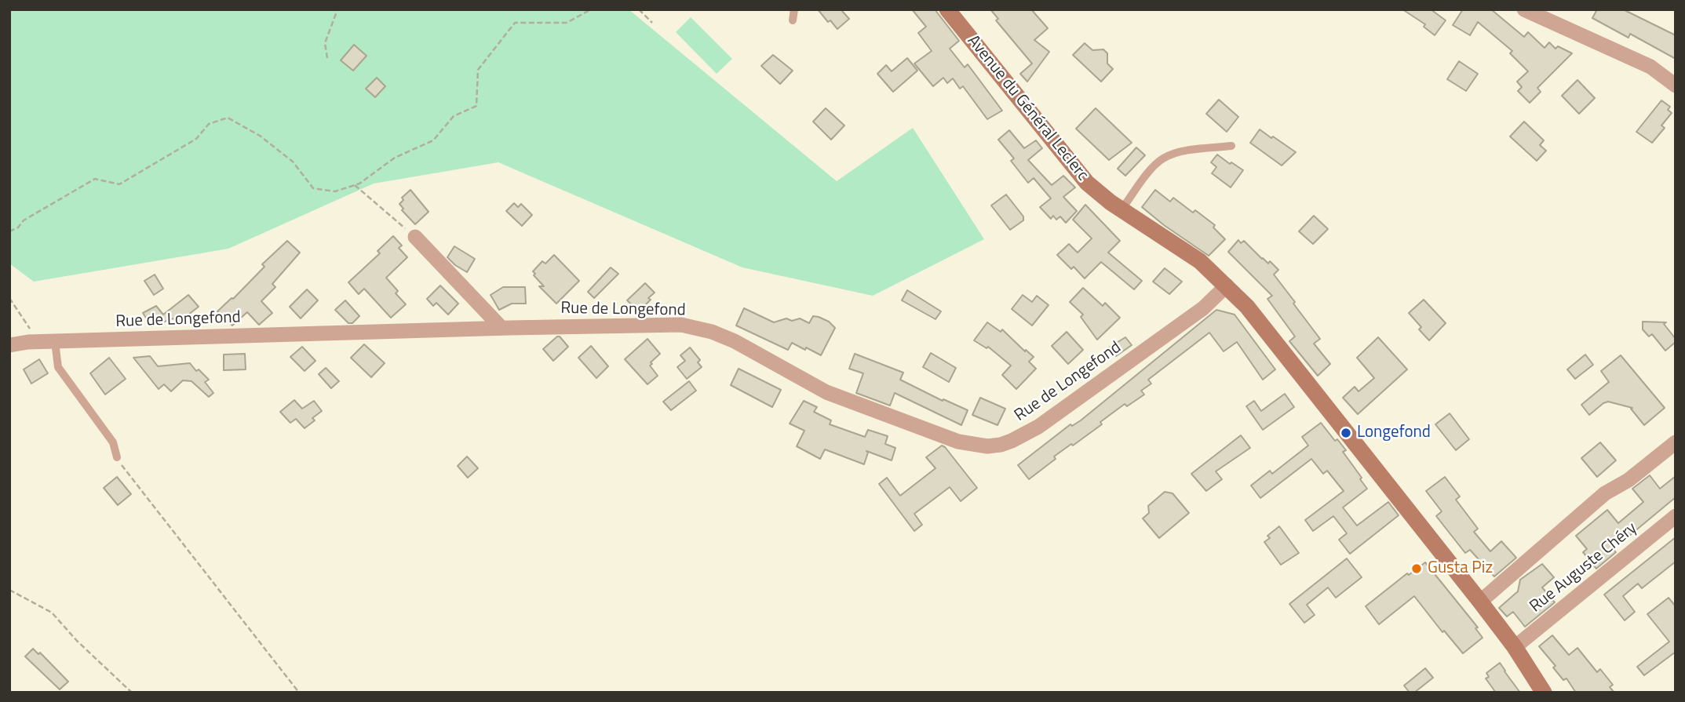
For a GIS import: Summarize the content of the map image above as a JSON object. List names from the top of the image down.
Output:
{
  "streets": {
    "main road": ["Avenue du Général Leclerc"],
    "street": ["Rue de Longefond", "Rue Auguste Chéry"]
  },
  "crossings": [
    ["Avenue du Général Leclerc", "Rue de Longefond"],
    ["Avenue du Général Leclerc", "Rue Auguste Chéry"]
  ],
  "places": ["Longefond", "Gusta Piz"]
}
